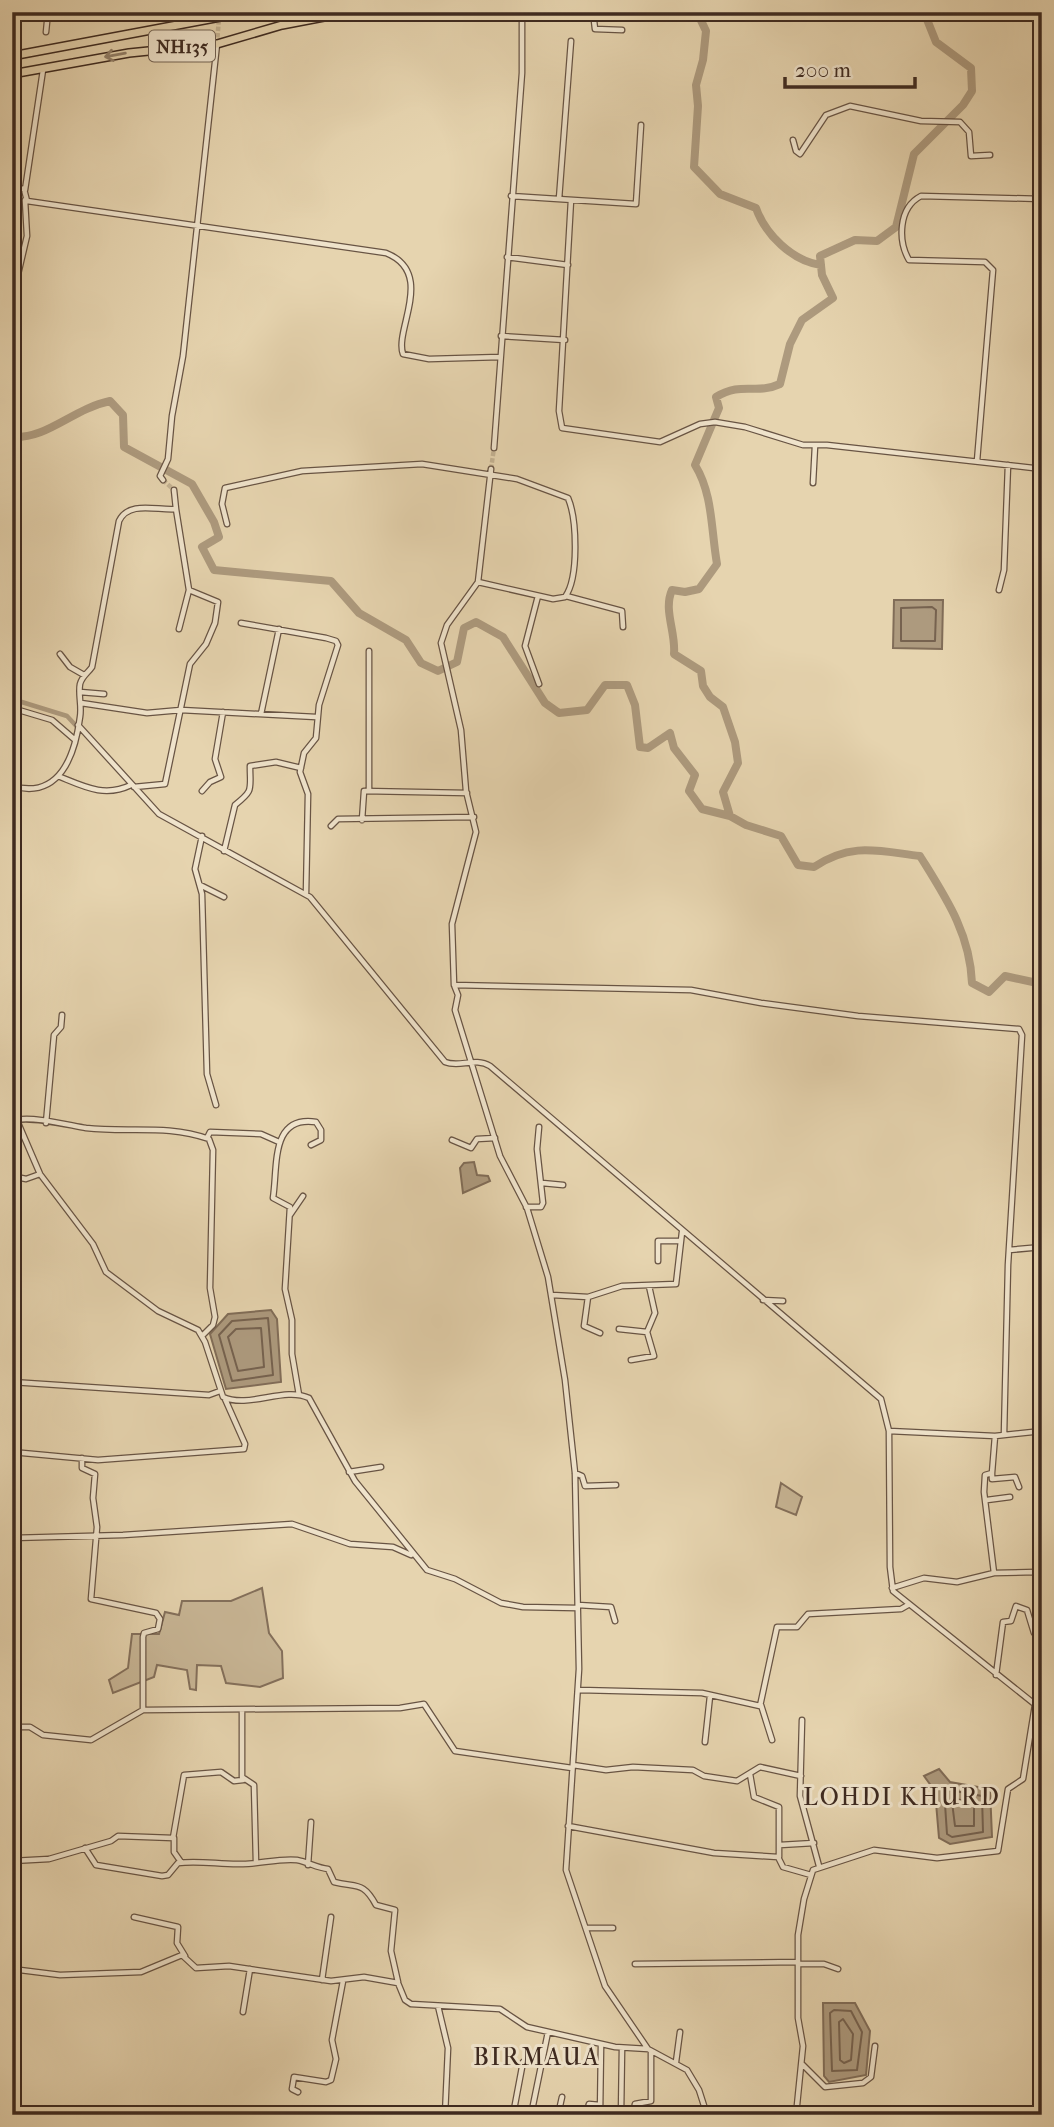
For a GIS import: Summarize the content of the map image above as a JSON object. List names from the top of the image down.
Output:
{
  "streets": {
    "highway": ["NH135"]
  },
  "districts": ["LOHDI KHURD", "BIRMAUA"],
  "scale_bar": "200 m"
}
